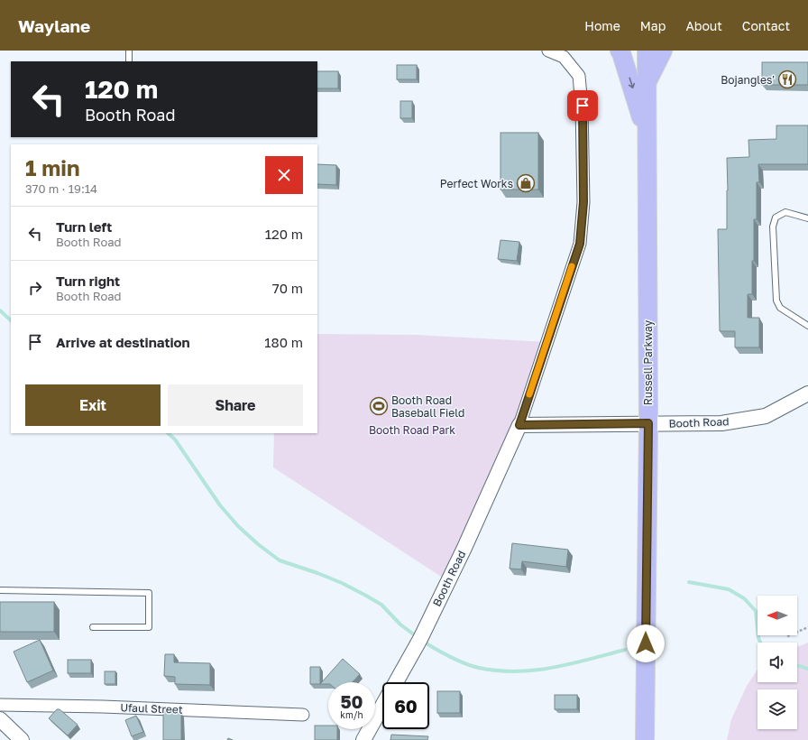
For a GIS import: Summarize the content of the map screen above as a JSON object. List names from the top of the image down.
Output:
{
  "streets": {
    "main road": ["Russell Parkway"],
    "street": ["Booth Road", "Ufaul Street"]
  },
  "crossings": [
    ["Russell Parkway", "Booth Road"]
  ],
  "parks": ["Booth Road Park"],
  "places": {
    "restaurant": ["Bojangles'"],
    "shop": ["Perfect Works"],
    "sports": ["Booth Road Baseball Field"]
  },
  "north": "left",
  "page": {
    "header": "Waylane",
    "nav": [
      "Home",
      "Map",
      "About",
      "Contact"
    ],
    "turn": ["120 m", "Booth Road"],
    "heading": ["1 min", "370 m · 19:14"],
    "list": [
      {
        "name": "Turn left",
        "note": "Booth Road",
        "value": "120 m"
      },
      {
        "name": "Turn right",
        "note": "Booth Road",
        "value": "70 m"
      },
      {
        "name": "Arrive at destination",
        "value": "180 m"
      }
    ],
    "buttons": ["Exit", "Share"],
    "speed": "50 km/h",
    "limit": "60"
  }
}
